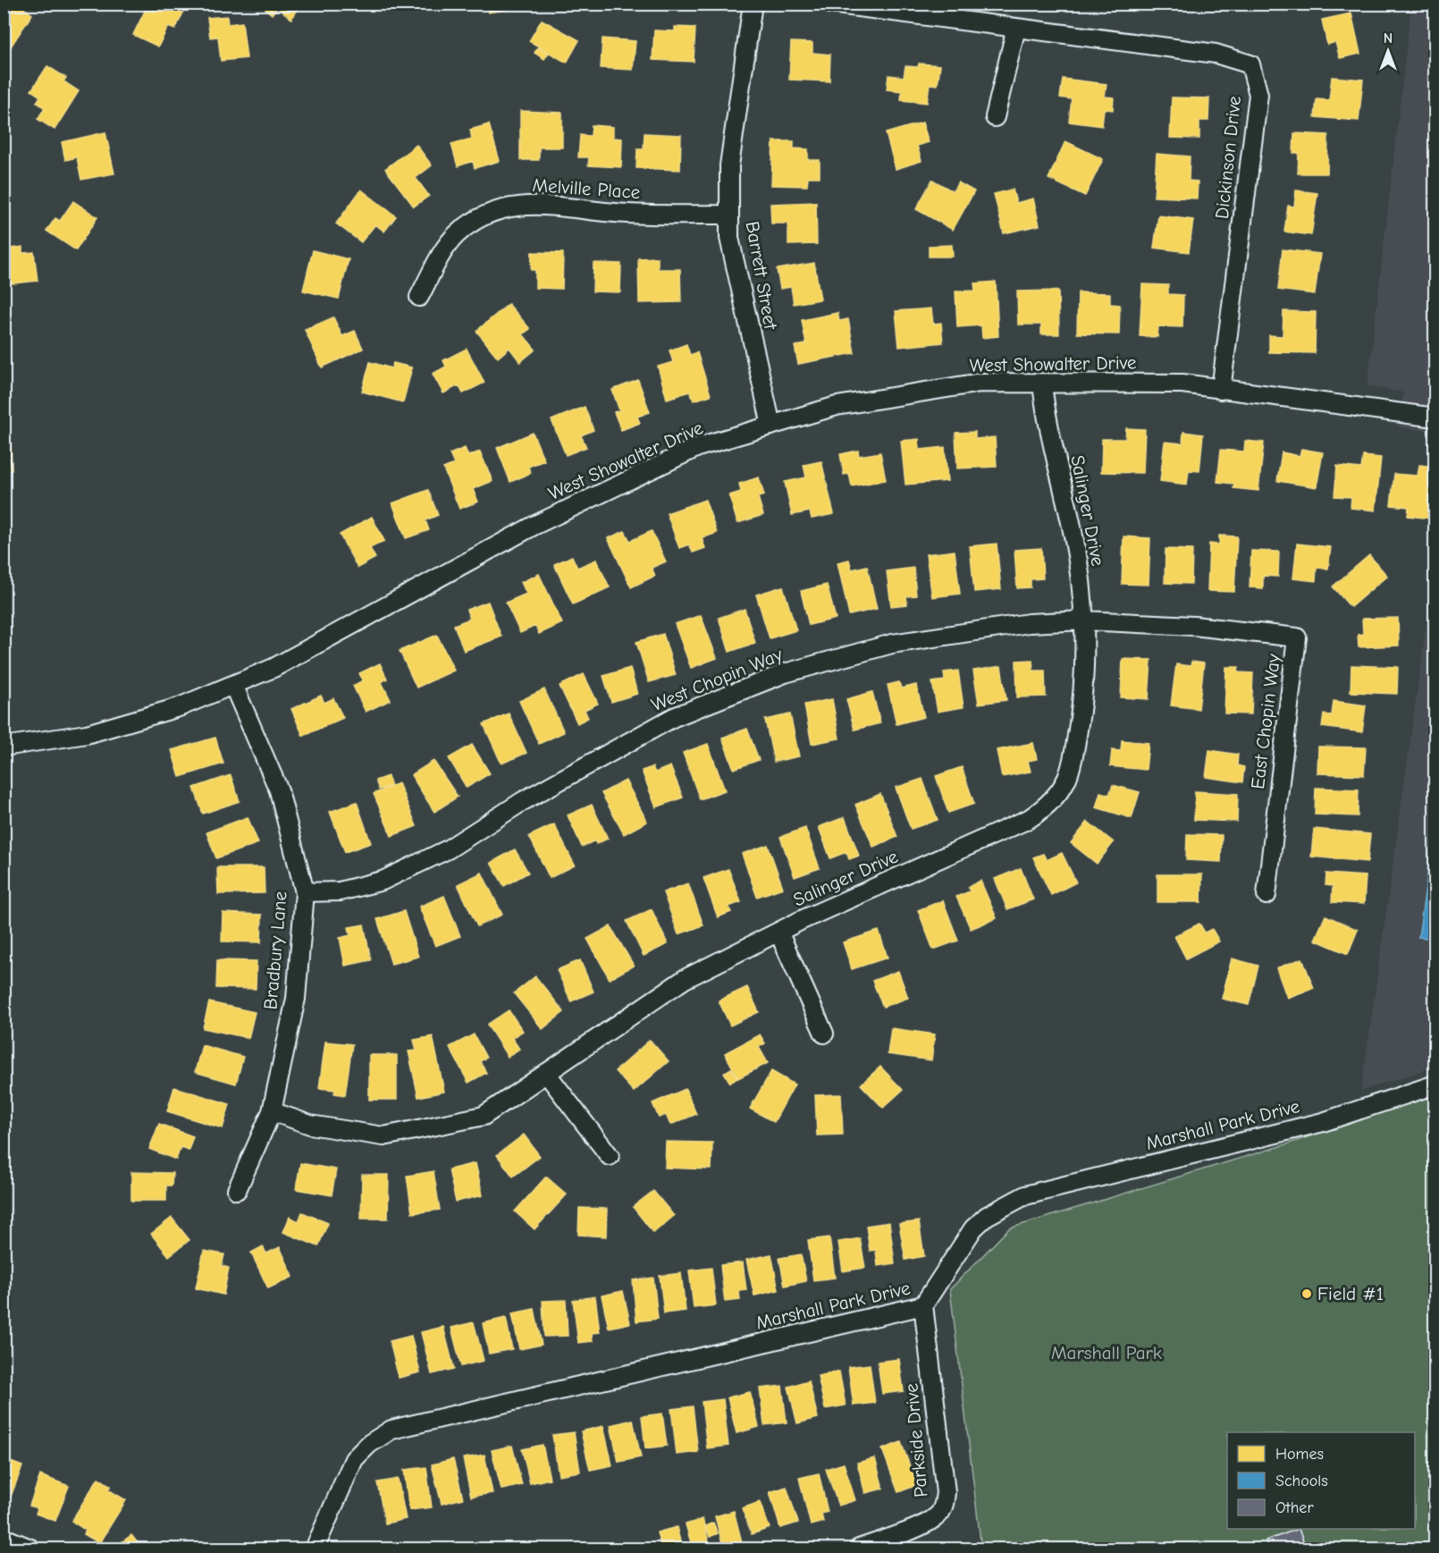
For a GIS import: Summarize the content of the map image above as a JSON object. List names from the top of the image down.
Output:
{
  "streets": {
    "street": [
      "Dickinson Drive",
      "Melville Place",
      "Barrett Street",
      "West Showalter Drive",
      "Salinger Drive",
      "West Chopin Way",
      "East Chopin Way",
      "Bradbury Lane",
      "Marshall Park Drive",
      "Parkside Drive"
    ]
  },
  "crossings": [
    ["Dickinson Drive", "West Showalter Drive"],
    ["Melville Place", "Barrett Street"],
    ["Barrett Street", "West Showalter Drive"],
    ["West Showalter Drive", "Salinger Drive"],
    ["West Showalter Drive", "Bradbury Lane"],
    ["Salinger Drive", "West Chopin Way"],
    ["Salinger Drive", "East Chopin Way"],
    ["Salinger Drive", "Bradbury Lane"],
    ["West Chopin Way", "East Chopin Way"],
    ["West Chopin Way", "Bradbury Lane"],
    ["Marshall Park Drive", "Parkside Drive"]
  ],
  "parks": ["Marshall Park"],
  "places": ["Field #1"],
  "legend": ["Homes", "Schools", "Other"],
  "north": "top"
}
